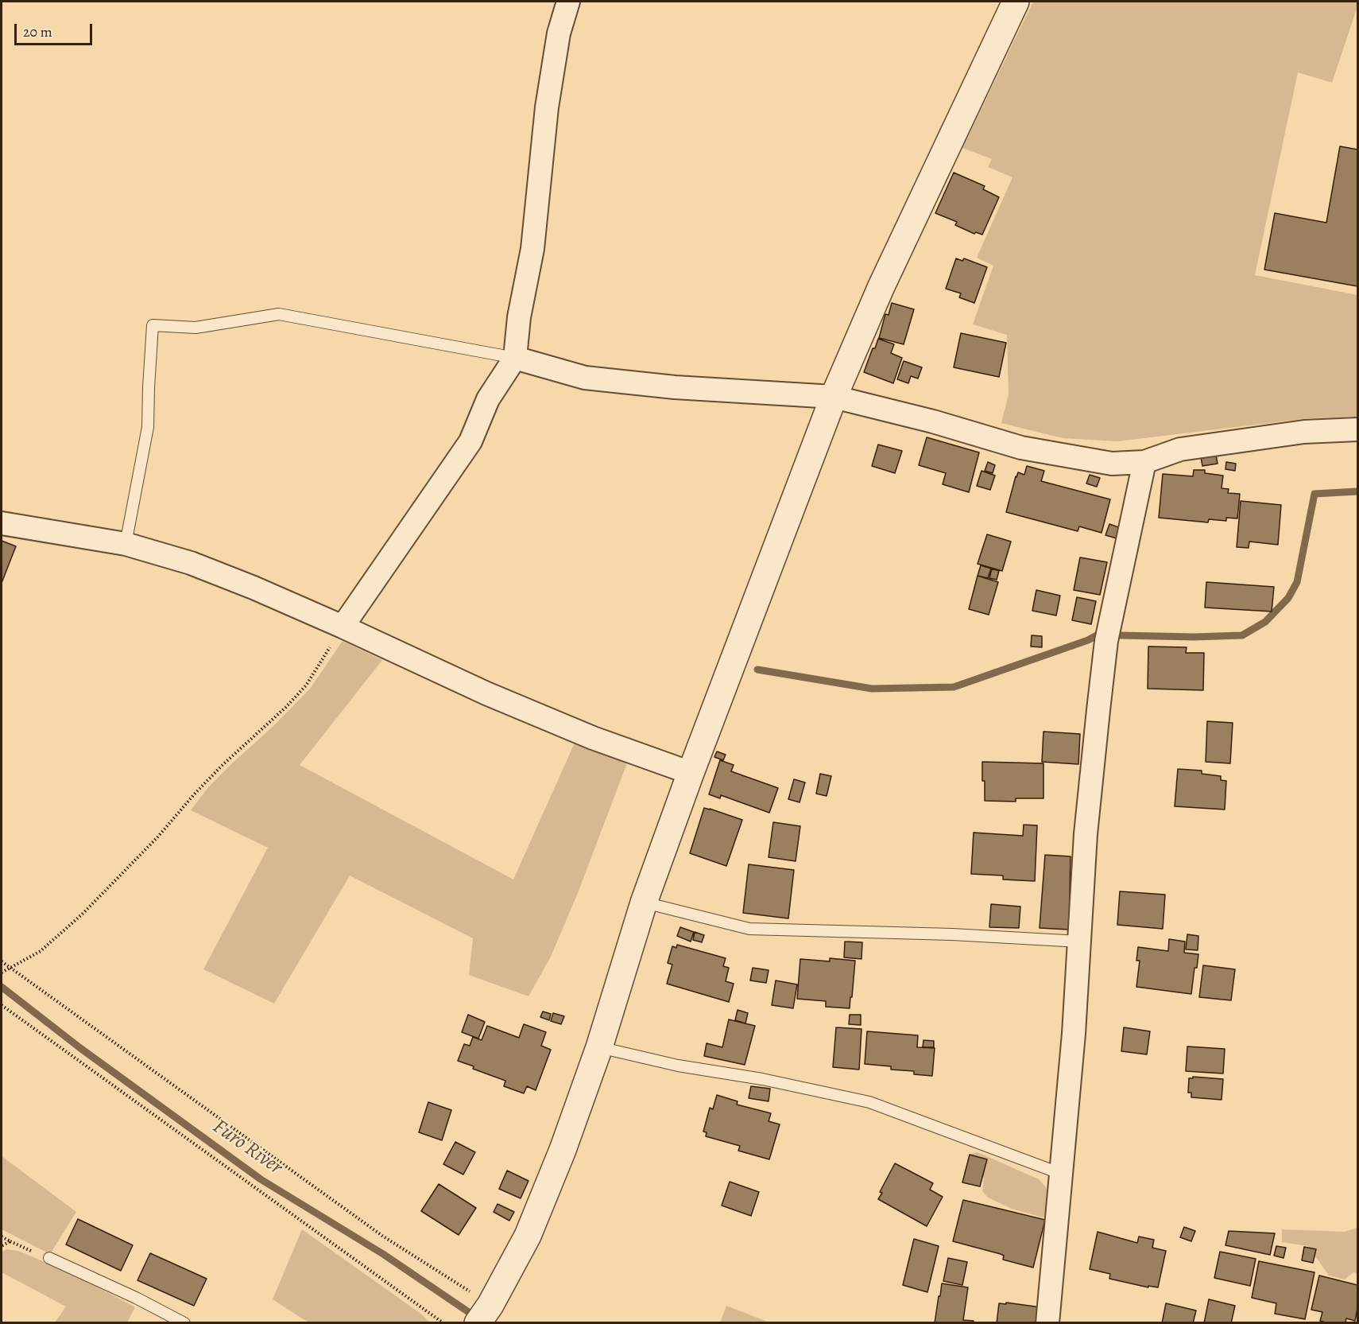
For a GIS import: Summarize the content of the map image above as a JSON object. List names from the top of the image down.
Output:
{
  "water": ["Furo River"],
  "scale_bar": "20 m"
}
